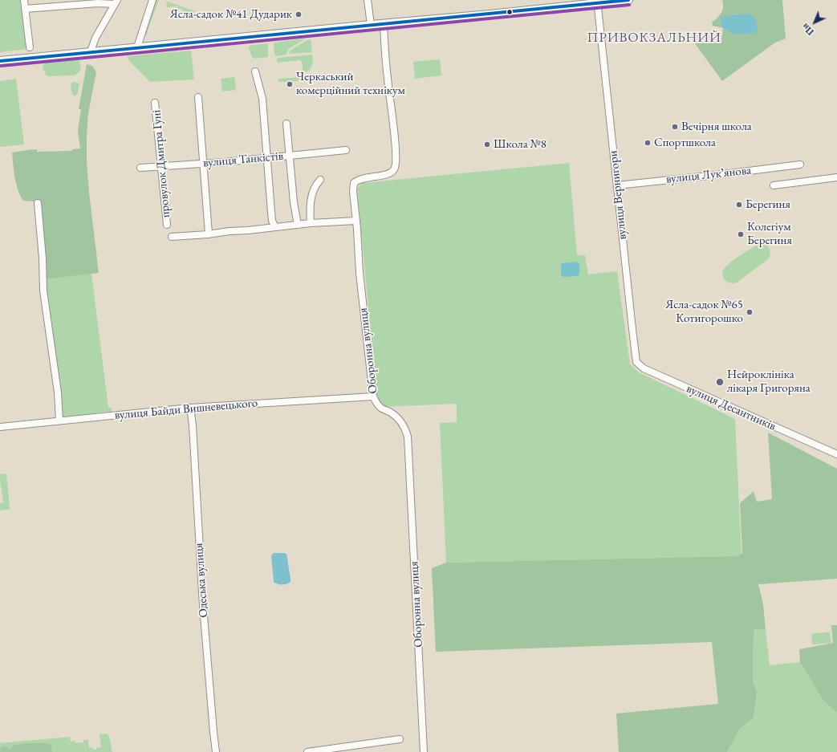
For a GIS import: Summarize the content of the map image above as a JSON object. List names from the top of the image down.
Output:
{
  "streets": {
    "street": [
      "вулиця Танкістів",
      "провулок Дмитра Гуні",
      "вулиця Лукʼянова",
      "вулиця Вернигори",
      "Оборонна вулиця",
      "вулиця Десантників",
      "вулиця Байди Вишневецького",
      "Одеська вулиця"
    ]
  },
  "crossings": [
    ["вулиця Танкістів", "провулок Дмитра Гуні"],
    ["вулиця Лукʼянова", "вулиця Вернигори"],
    ["вулиця Вернигори", "вулиця Десантників"],
    ["Оборонна вулиця", "вулиця Байди Вишневецького"],
    ["вулиця Байди Вишневецького", "Одеська вулиця"]
  ],
  "districts": ["ПРИВОКЗАЛЬНИЙ"],
  "places": [
    "Ясла-садок №41 Дударик",
    "Черкаський комерційний технікум",
    "Вечірня школа",
    "Спортшкола",
    "Школа №8",
    "Берегиня",
    "Колегіум Берегиня",
    "Ясла-садок №65 Котигорошко",
    "Нейроклініка лікаря Григоряна"
  ],
  "north": "bottom left"
}
